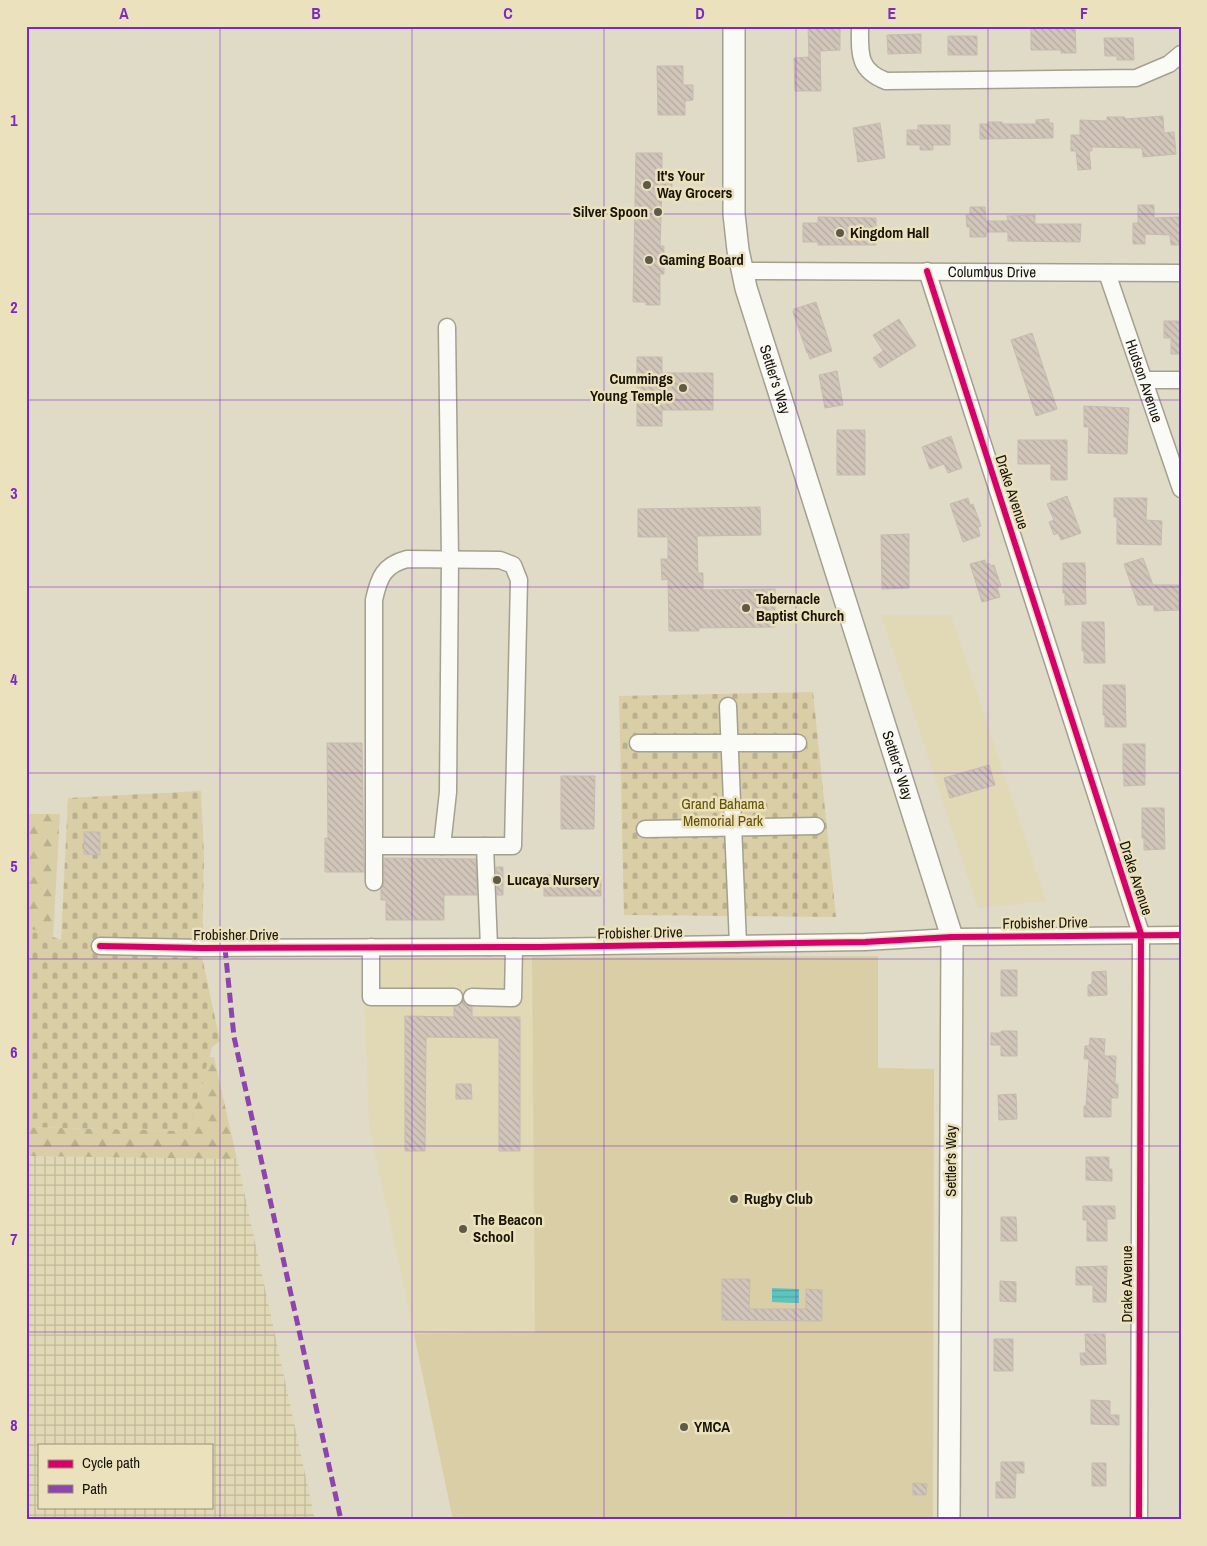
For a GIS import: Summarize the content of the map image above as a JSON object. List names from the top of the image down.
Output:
{
  "streets": {
    "main road": ["Settler's Way"],
    "street": [
      "Columbus Drive",
      "Hudson Avenue",
      "Drake Avenue",
      "Frobisher Drive"
    ]
  },
  "crossings": [
    ["Columbus Drive", "Settler's Way"],
    ["Columbus Drive", "Hudson Avenue"],
    ["Columbus Drive", "Drake Avenue"],
    ["Settler's Way", "Frobisher Drive"],
    ["Drake Avenue", "Frobisher Drive"]
  ],
  "parks": ["Grand Bahama Memorial Park"],
  "places": [
    "It's Your Way Grocers",
    "Silver Spoon",
    "Kingdom Hall",
    "Gaming Board",
    "Cummings Young Temple",
    "Tabernacle Baptist Church",
    "Lucaya Nursery",
    "Rugby Club",
    "The Beacon School",
    "YMCA"
  ],
  "legend": ["Cycle path", "Path"],
  "grid": {
    "columns": [
      "A",
      "B",
      "C",
      "D",
      "E",
      "F"
    ],
    "rows": [
      "1",
      "2",
      "3",
      "4",
      "5",
      "6",
      "7",
      "8"
    ]
  }
}
